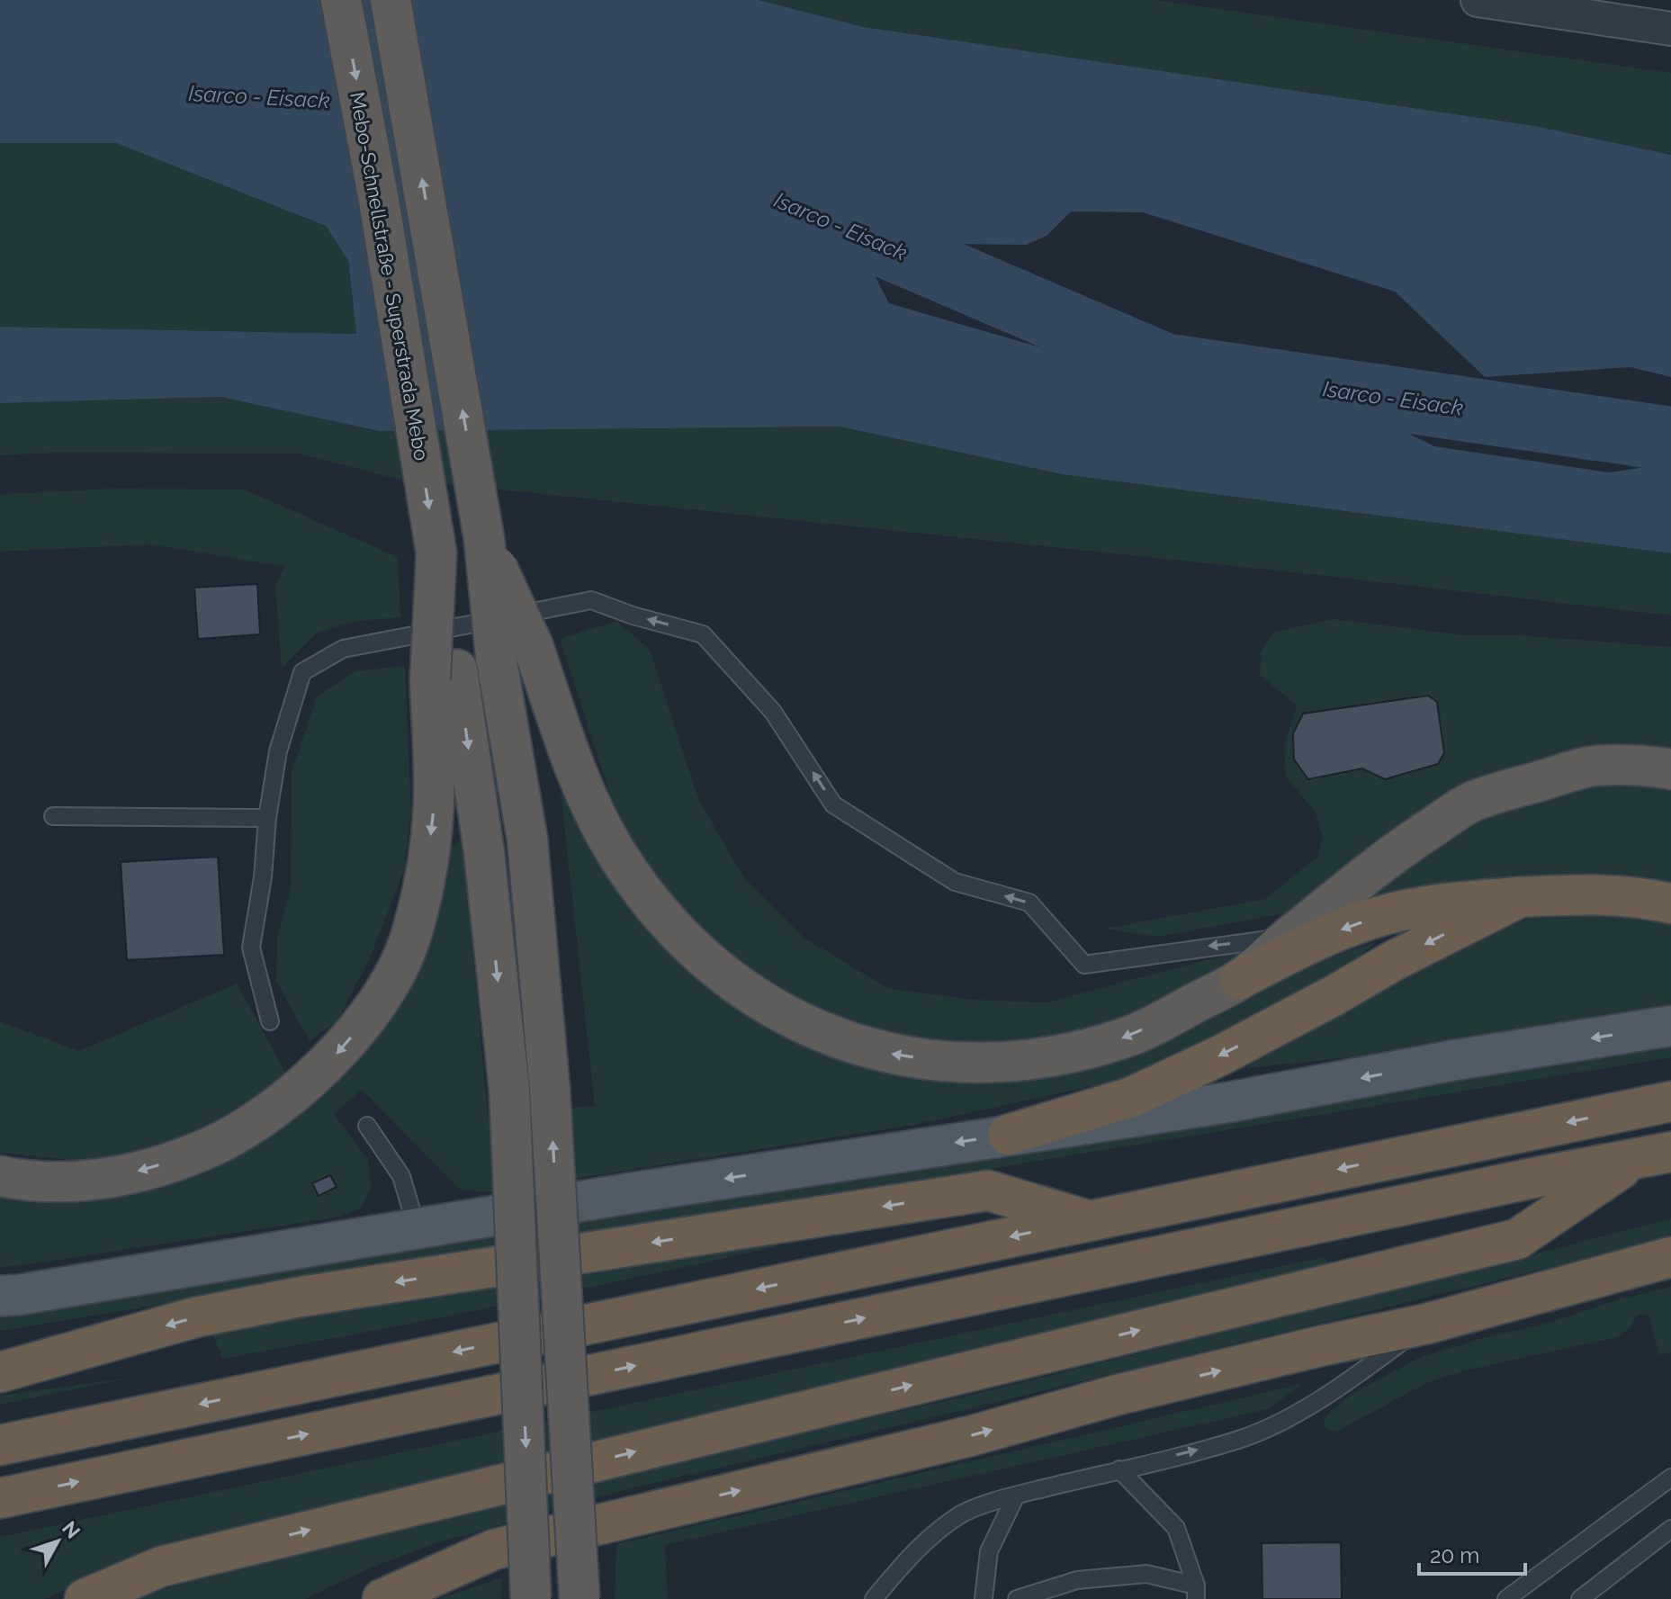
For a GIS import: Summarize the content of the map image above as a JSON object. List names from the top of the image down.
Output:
{
  "streets": {
    "highway": ["Mebo-Schnellstraße - Superstrada Mebo"]
  },
  "water": ["Isarco - Eisack"],
  "scale_bar": "20 m",
  "north": "top right"
}
